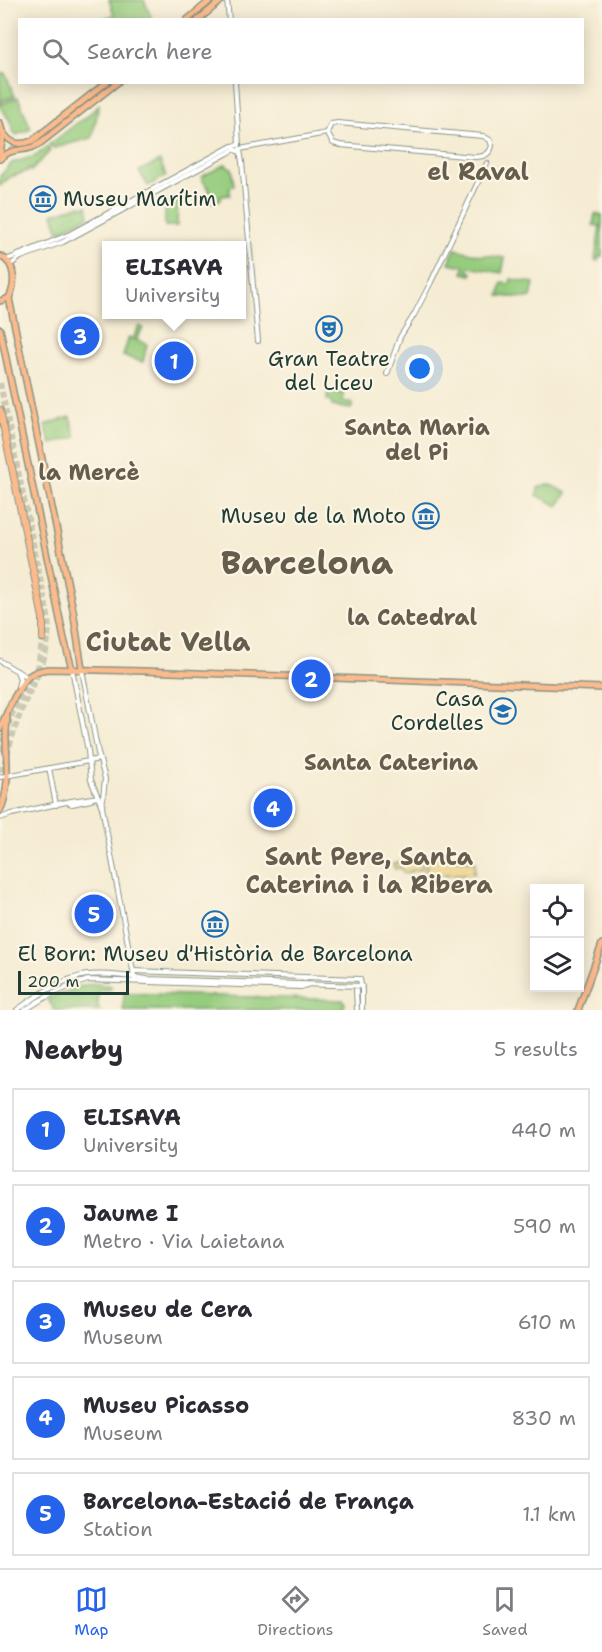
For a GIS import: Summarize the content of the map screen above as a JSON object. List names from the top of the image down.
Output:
{
  "districts": [
    "el Raval",
    "Santa Maria del Pi",
    "la Mercè",
    "Barcelona",
    "la Catedral",
    "Ciutat Vella",
    "Santa Caterina",
    "Sant Pere, Santa Caterina i la Ribera"
  ],
  "places": {
    "museum": ["Museu Marítim", "Museu de la Moto", "El Born: Museu d'Història de Barcelona"],
    "theatre": ["Gran Teatre del Liceu"],
    "school or university": ["Casa Cordelles"]
  },
  "scale_bar": "200 m",
  "page": {
    "search": "Search here",
    "popup": ["ELISAVA", "University"],
    "pins": [
      "3",
      "1",
      "2",
      "4",
      "5"
    ],
    "scale": "200 m",
    "heading": ["Nearby", "5 results"],
    "list": [
      {
        "mark": "1",
        "name": "ELISAVA",
        "note": "University",
        "value": "440 m"
      },
      {
        "mark": "2",
        "name": "Jaume I",
        "note": "Metro · Via Laietana",
        "value": "590 m"
      },
      {
        "mark": "3",
        "name": "Museu de Cera",
        "note": "Museum",
        "value": "610 m"
      },
      {
        "mark": "4",
        "name": "Museu Picasso",
        "note": "Museum",
        "value": "830 m"
      },
      {
        "mark": "5",
        "name": "Barcelona-Estació de França",
        "note": "Station",
        "value": "1.1 km"
      }
    ],
    "nav": ["Map", "Directions", "Saved"]
  }
}
